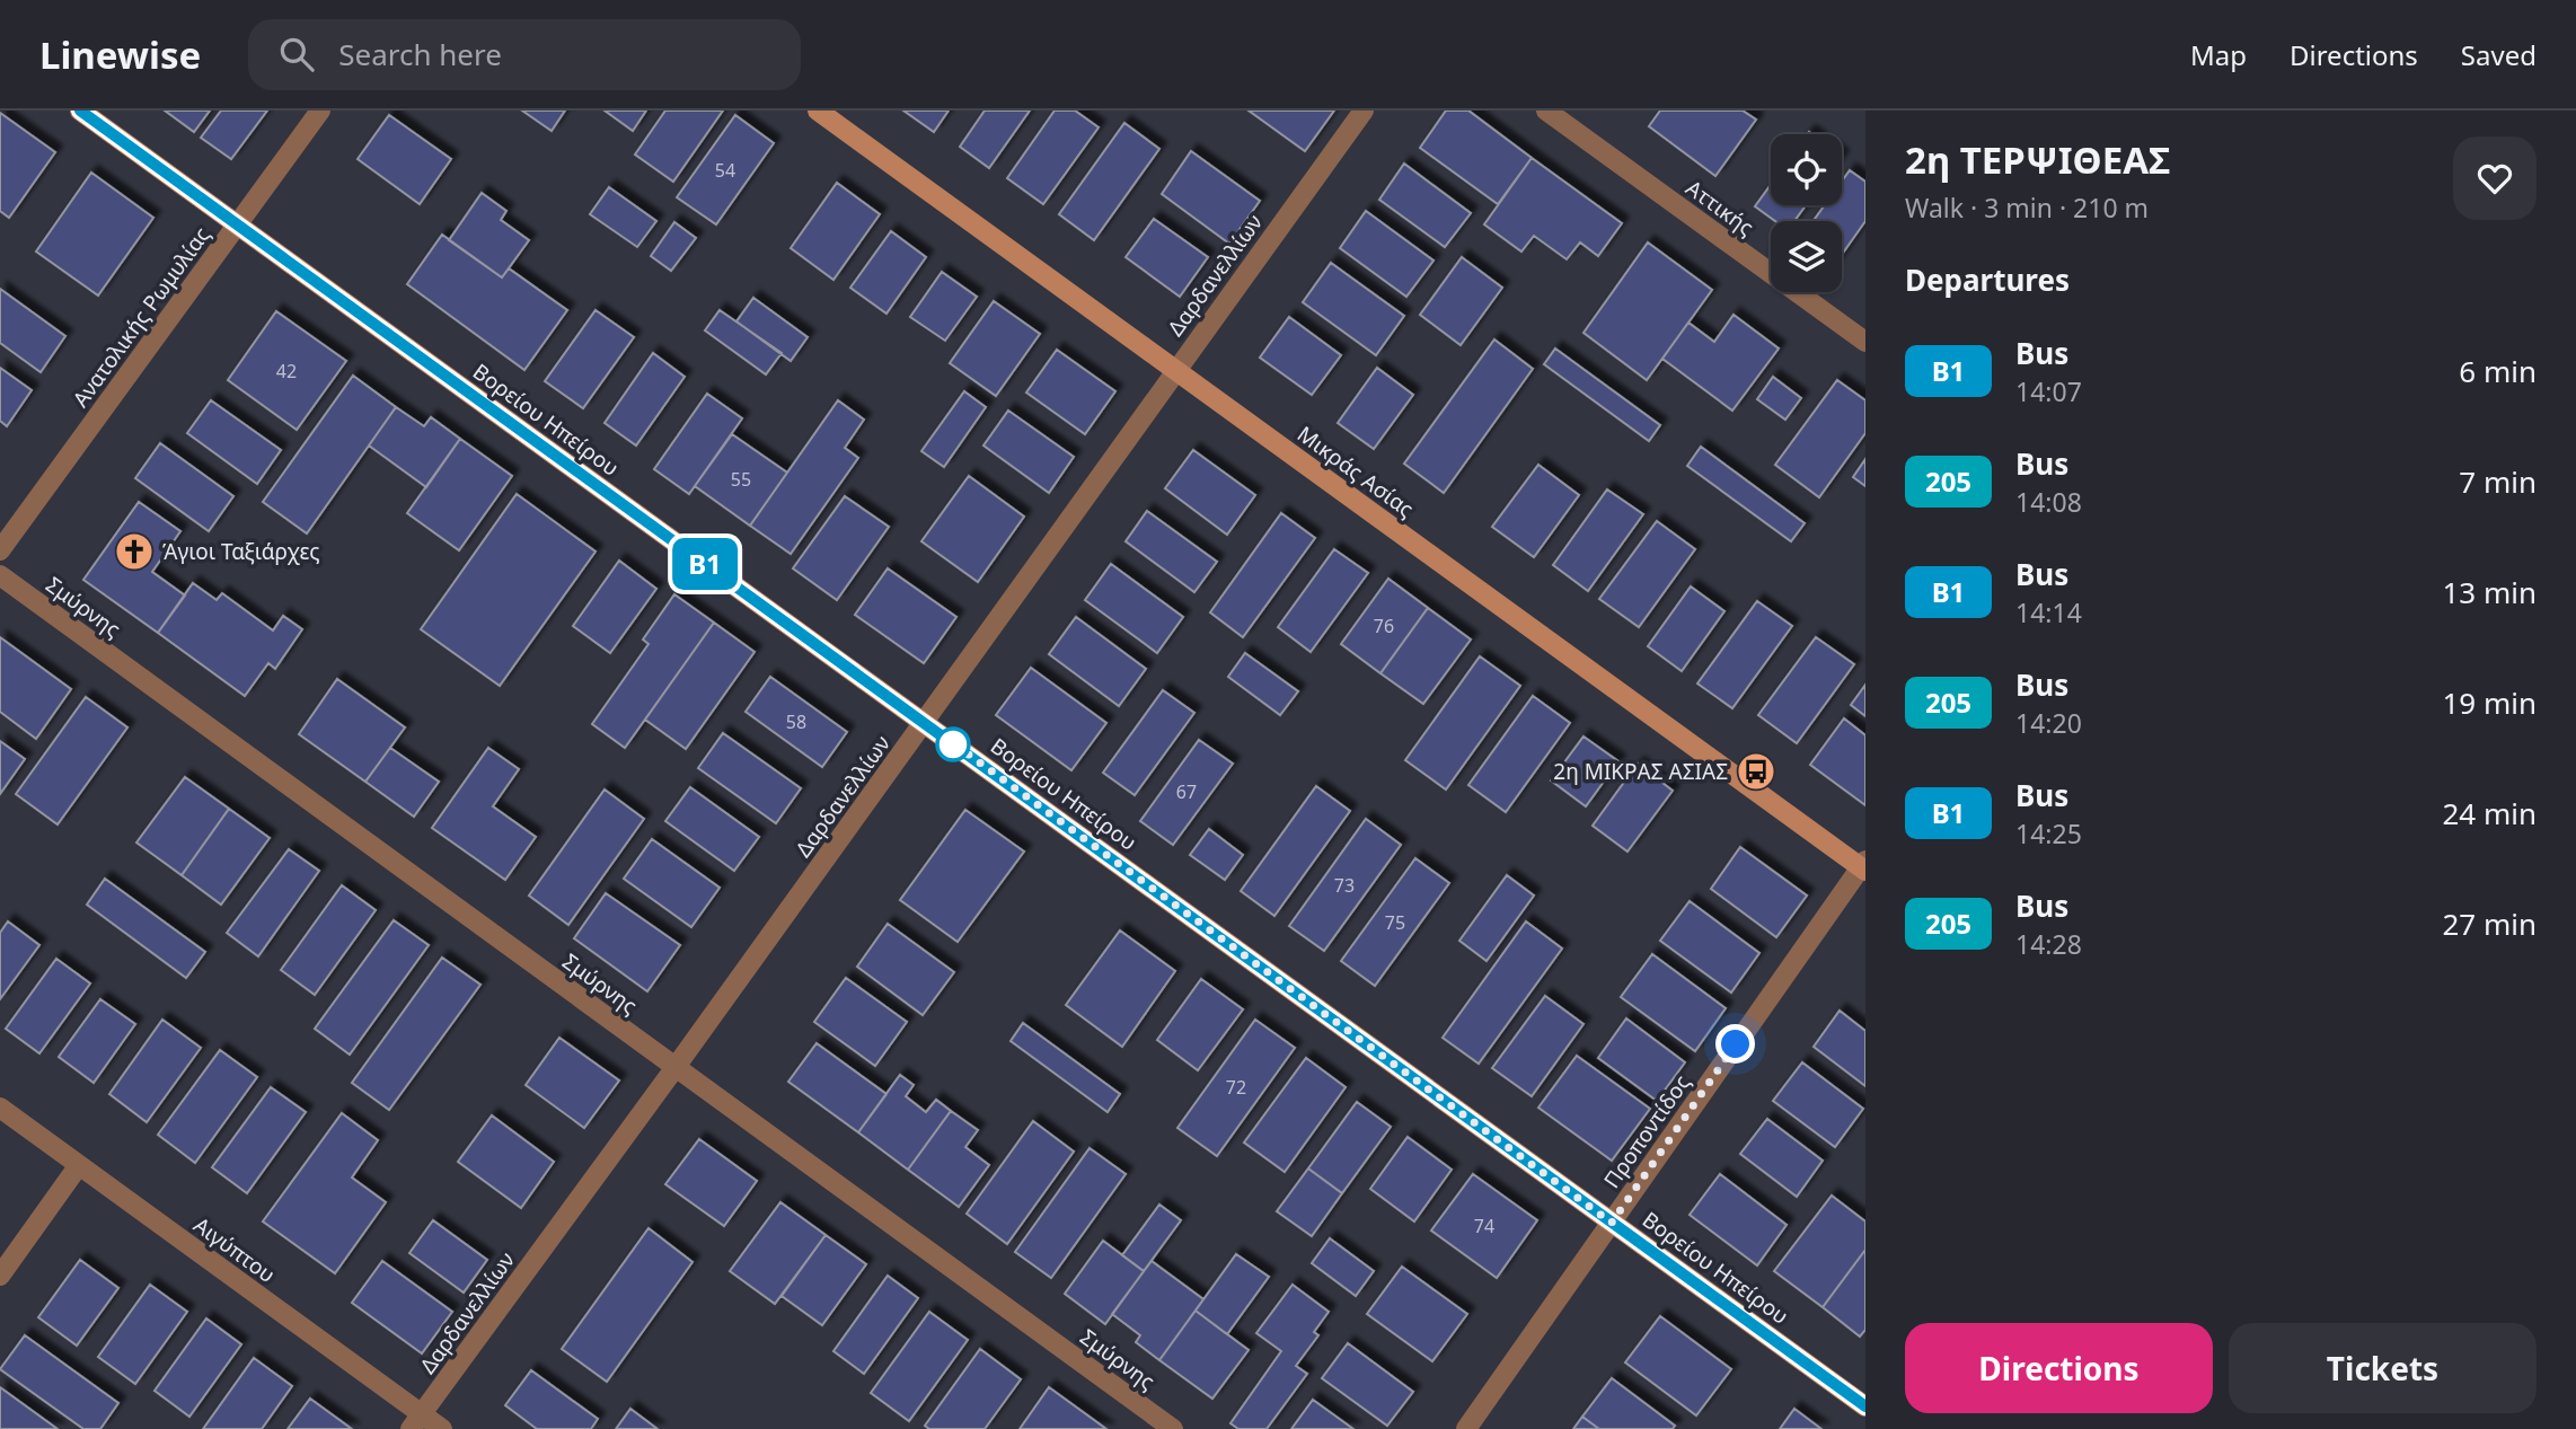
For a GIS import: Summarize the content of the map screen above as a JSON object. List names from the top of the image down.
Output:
{
  "streets": {
    "street": [
      "Αττικής",
      "Δαρδανελλίων",
      "Ανατολικής Ρωμυλίας",
      "Βορείου Ηπείρου",
      "Μικράς Ασίας",
      "Σμύρνης",
      "Προποντίδος",
      "Αιγύπτου"
    ]
  },
  "crossings": [
    ["Δαρδανελλίων", "Βορείου Ηπείρου"],
    ["Δαρδανελλίων", "Μικράς Ασίας"],
    ["Δαρδανελλίων", "Σμύρνης"],
    ["Δαρδανελλίων", "Αιγύπτου"],
    ["Ανατολικής Ρωμυλίας", "Βορείου Ηπείρου"],
    ["Βορείου Ηπείρου", "Προποντίδος"],
    ["Μικράς Ασίας", "Προποντίδος"]
  ],
  "places": {
    "church": ["Άγιοι Ταξιάρχες"],
    "bus stop": ["2η ΜΙΚΡΑΣ ΑΣΙΑΣ"]
  },
  "lines": ["bus line Β1"],
  "house_numbers": [
    "54",
    "42",
    "55",
    "76",
    "58",
    "67",
    "73",
    "75",
    "72",
    "74"
  ],
  "page": {
    "header": "Linewise",
    "search": "Search here",
    "nav": ["Map", "Directions", "Saved"],
    "on_map": "Β1",
    "heading": [
      ["2η ΤΕΡΨΙΘΕΑΣ", "Walk · 3 min · 210 m"],
      "Departures"
    ],
    "list": [
      {
        "mark": "Β1",
        "name": "Bus",
        "note": "14:07",
        "value": "6 min"
      },
      {
        "mark": "205",
        "name": "Bus",
        "note": "14:08",
        "value": "7 min"
      },
      {
        "mark": "Β1",
        "name": "Bus",
        "note": "14:14",
        "value": "13 min"
      },
      {
        "mark": "205",
        "name": "Bus",
        "note": "14:20",
        "value": "19 min"
      },
      {
        "mark": "Β1",
        "name": "Bus",
        "note": "14:25",
        "value": "24 min"
      },
      {
        "mark": "205",
        "name": "Bus",
        "note": "14:28",
        "value": "27 min"
      }
    ],
    "buttons": ["Directions", "Tickets"]
  }
}
